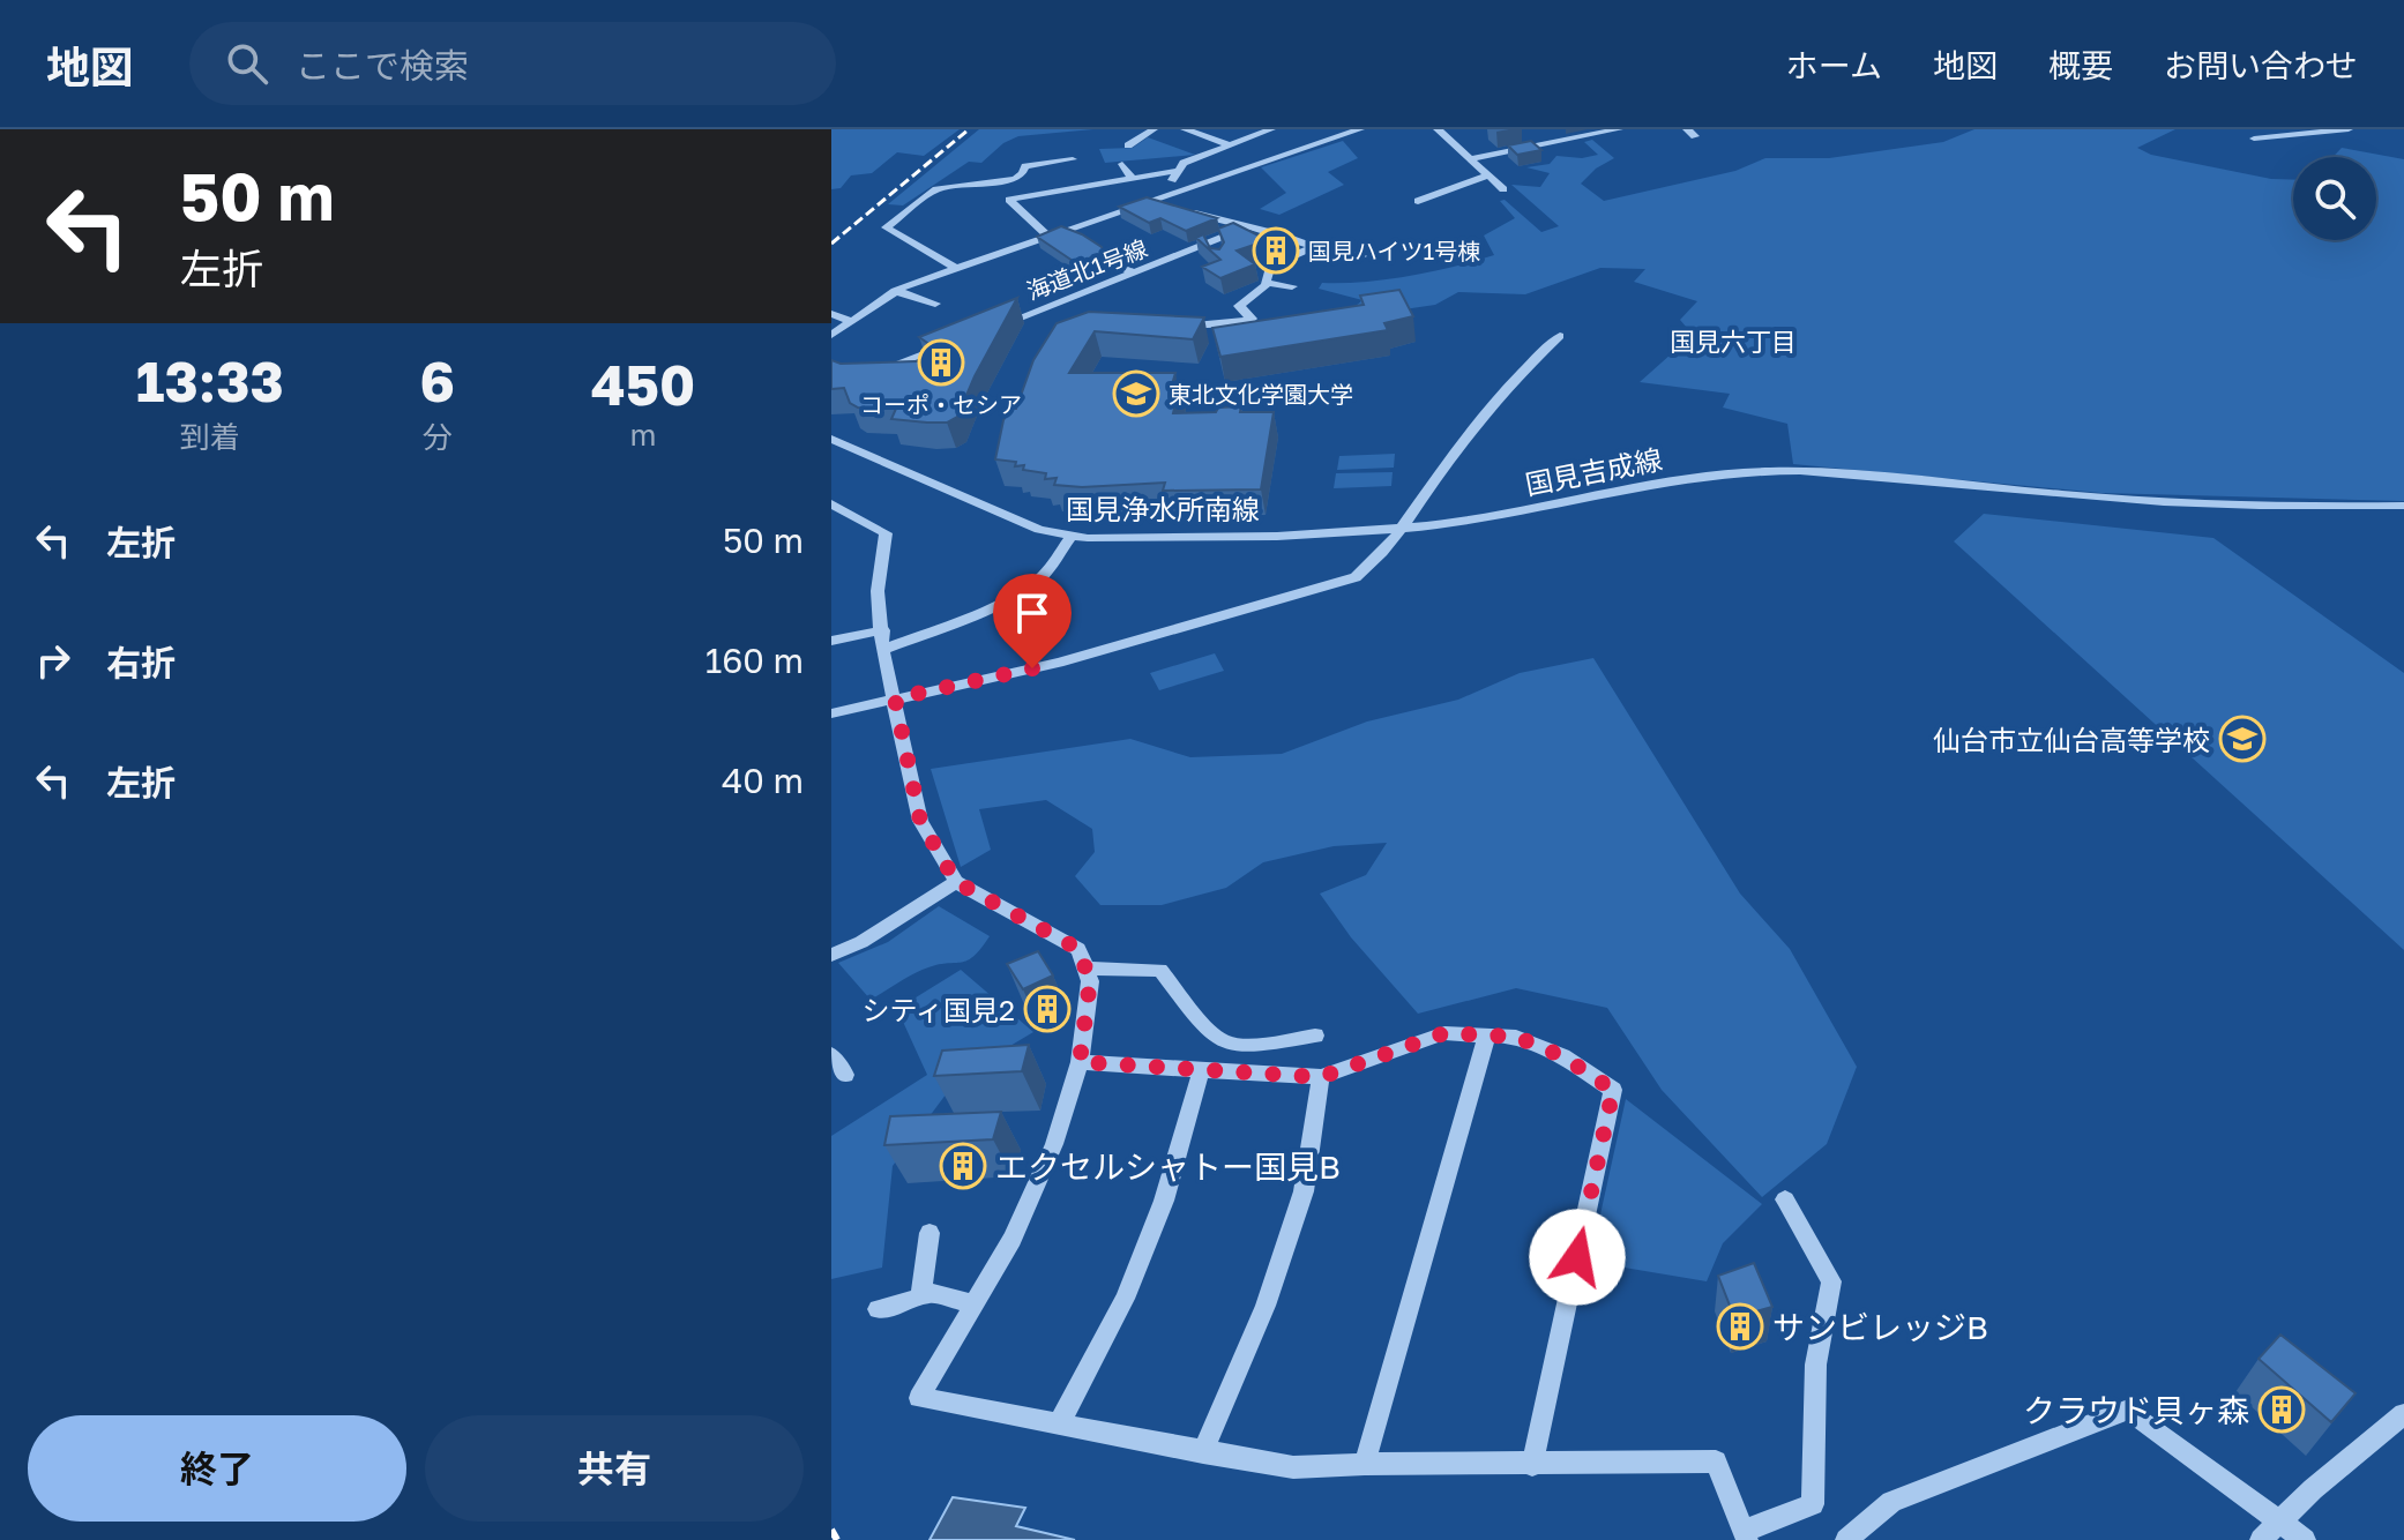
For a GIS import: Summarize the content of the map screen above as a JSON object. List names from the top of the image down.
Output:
{
  "streets": {
    "street": ["海道北1号線", "国見吉成線", "国見浄水所南線"]
  },
  "crossings": [
    ["国見吉成線", "国見浄水所南線"]
  ],
  "districts": ["国見六丁目"],
  "places": {
    "building": [
      "国見ハイツ1号棟",
      "コーポ・セシア",
      "シティ国見2",
      "エクセルシャトー国見B",
      "サンビレッジB",
      "クラウド貝ヶ森"
    ],
    "school or university": ["東北文化学園大学", "仙台市立仙台高等学校"]
  },
  "page": {
    "header": "地図",
    "search": "ここで検索",
    "nav": [
      "ホーム",
      "地図",
      "概要",
      "お問い合わせ"
    ],
    "turn": ["50 m", "左折"],
    "eta": [
      "13:33",
      "到着",
      "6",
      "分",
      "450",
      "m"
    ],
    "list": [
      {
        "name": "左折",
        "value": "50 m"
      },
      {
        "name": "右折",
        "value": "160 m"
      },
      {
        "name": "左折",
        "value": "40 m"
      }
    ],
    "buttons": ["終了", "共有"]
  }
}
